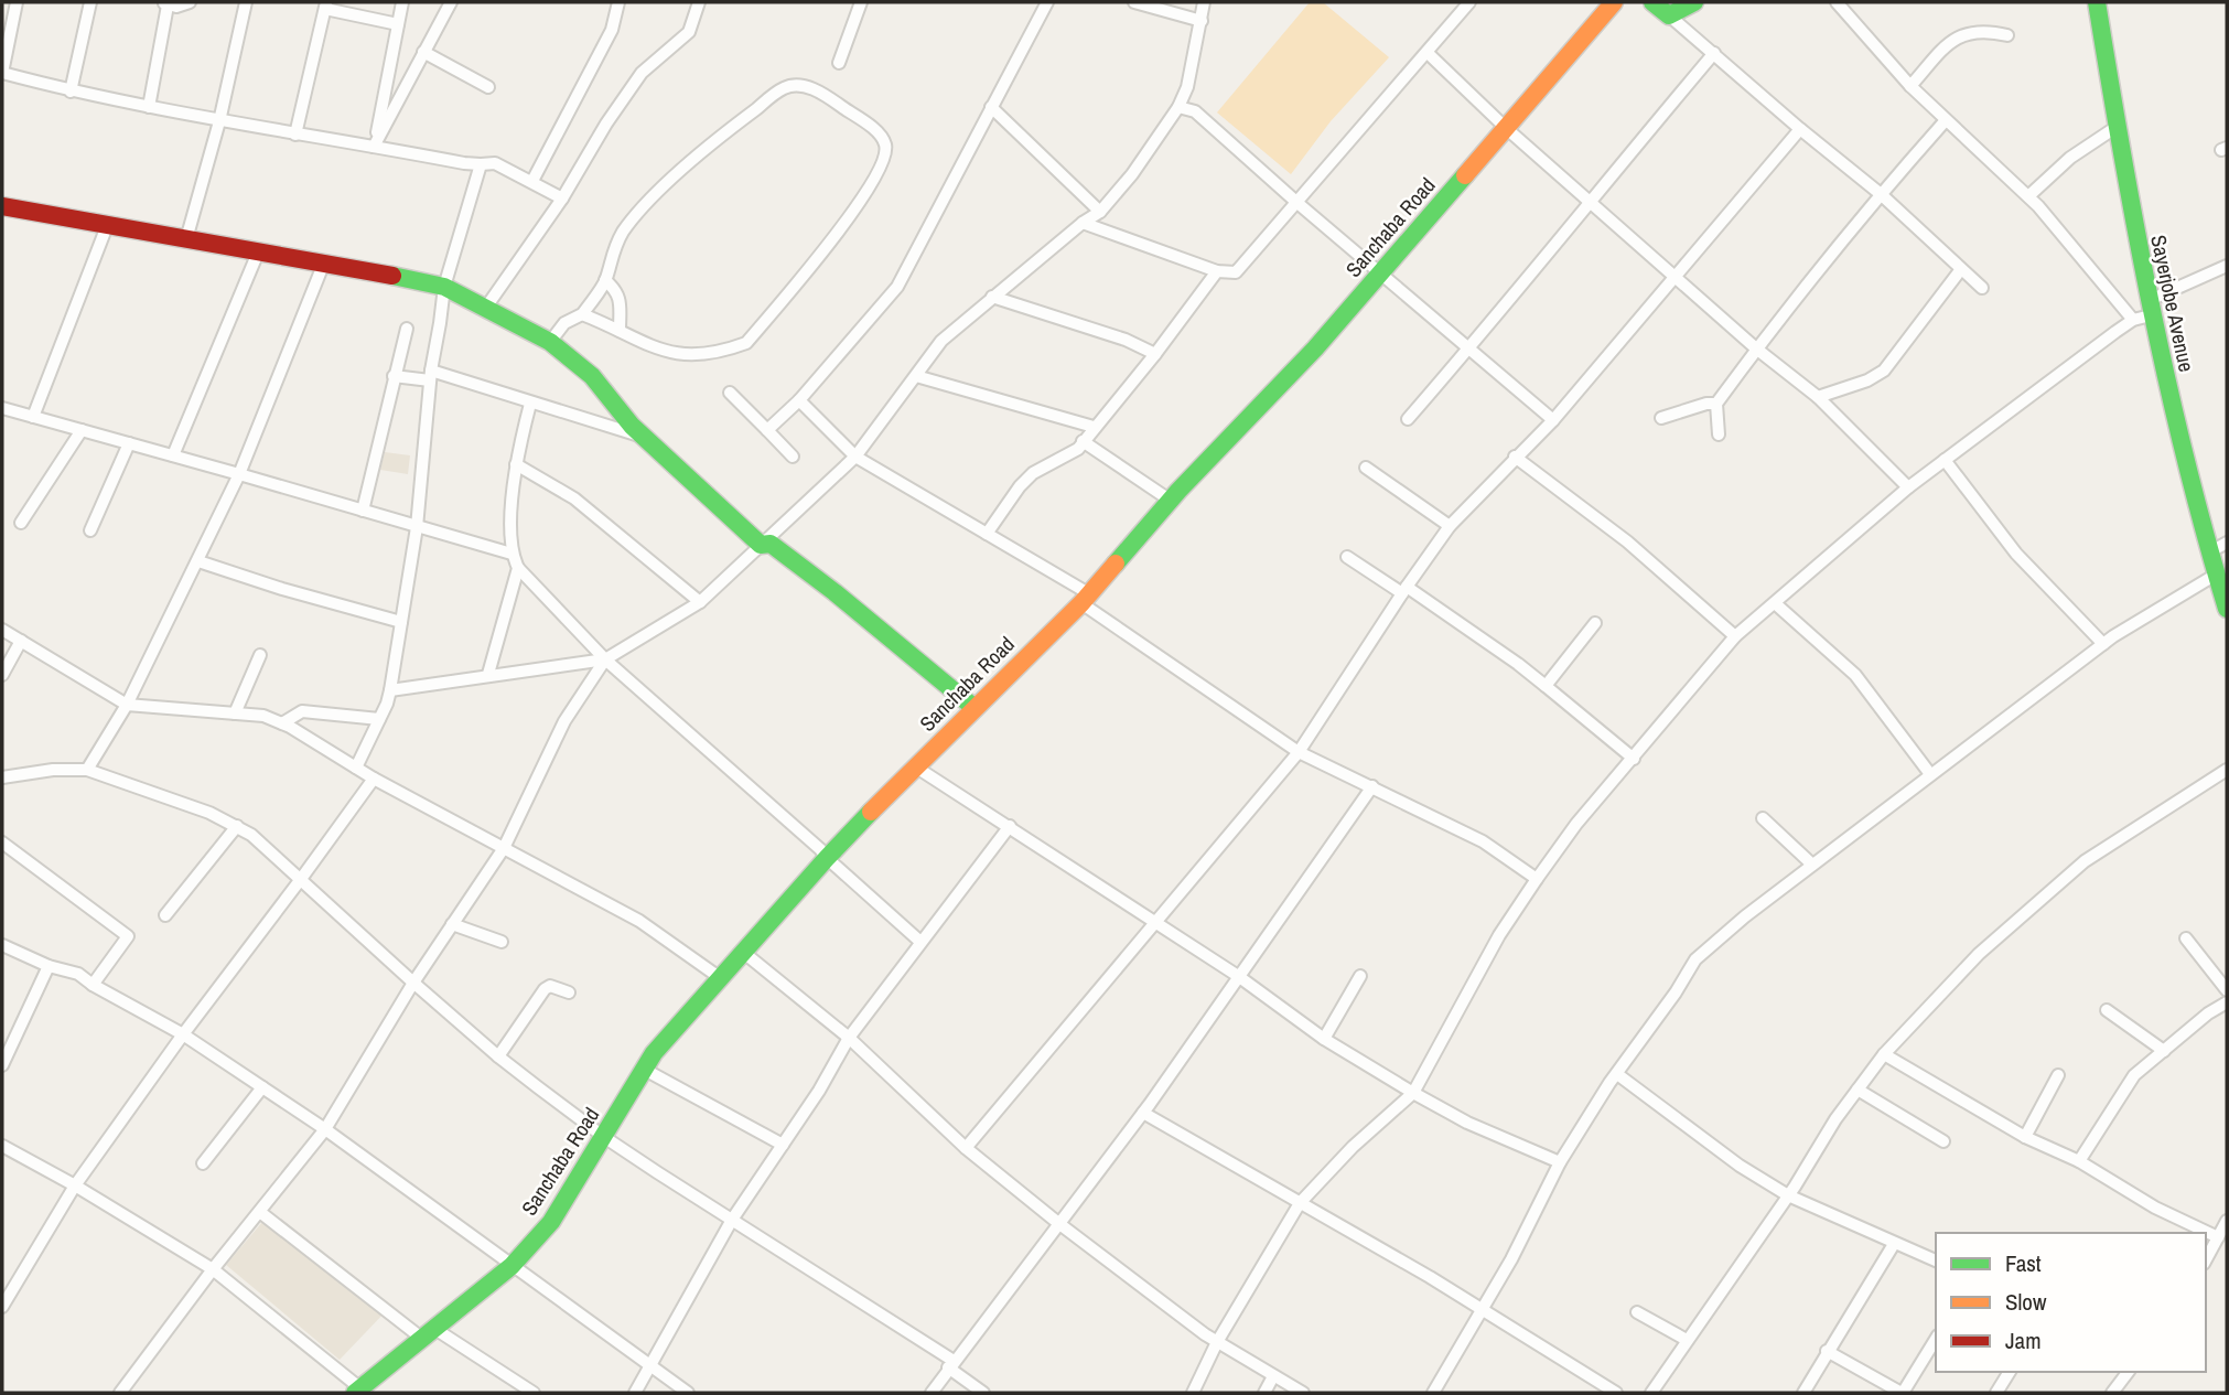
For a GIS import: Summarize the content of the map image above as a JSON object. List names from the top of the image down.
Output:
{
  "streets": {
    "street": ["Sanchaba Road", "Sayerjobe Avenue"]
  },
  "legend": ["Fast", "Slow", "Jam"]
}
